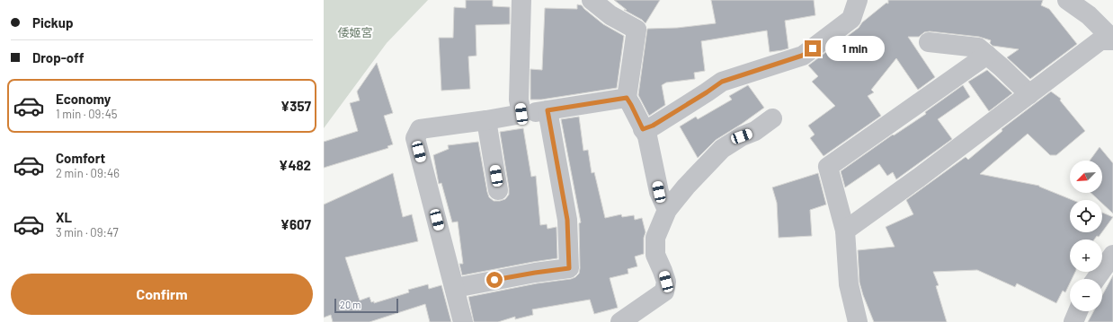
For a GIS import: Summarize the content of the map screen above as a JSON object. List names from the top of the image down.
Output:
{
  "parks": ["倭姬宮"],
  "scale_bar": "20 m",
  "north": "bottom left",
  "page": {
    "banner": ["Pickup", "Drop-off"],
    "bubble": "1 min",
    "list": [
      {
        "name": "Economy",
        "note": "1 min · 09:45",
        "value": "¥357"
      },
      {
        "name": "Comfort",
        "note": "2 min · 09:46",
        "value": "¥482"
      },
      {
        "name": "XL",
        "note": "3 min · 09:47",
        "value": "¥607"
      }
    ],
    "map_buttons": ["+", "−"],
    "buttons": "Confirm",
    "scale": "20 m"
  }
}
